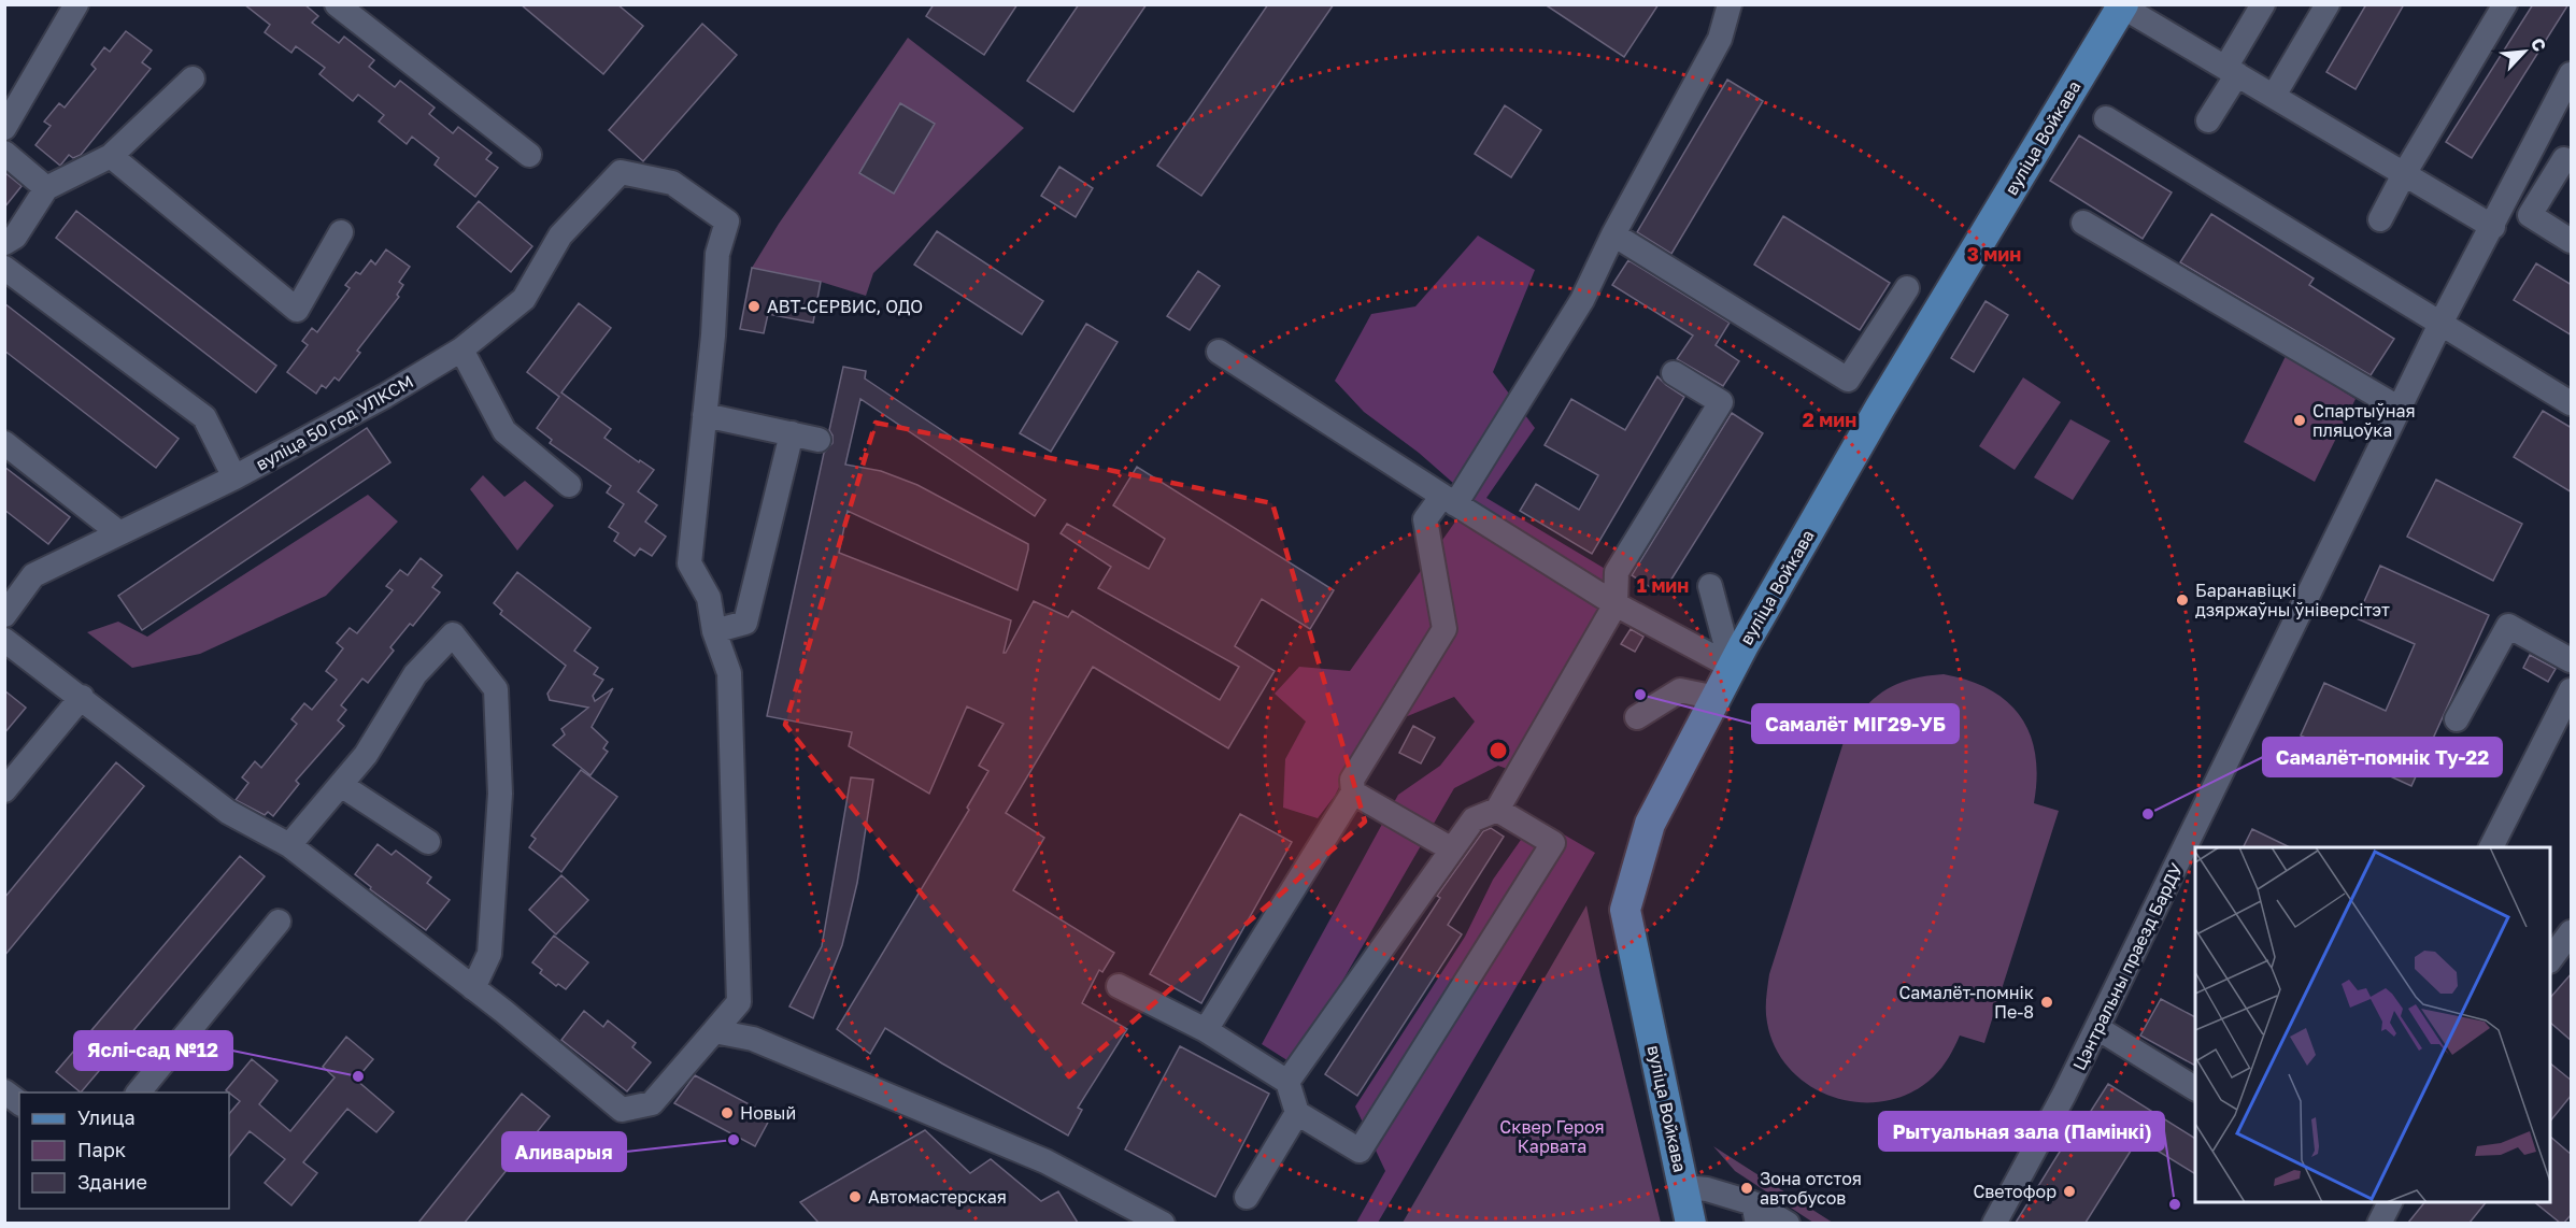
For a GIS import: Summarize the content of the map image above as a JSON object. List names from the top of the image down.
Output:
{
  "streets": {
    "main road": ["вуліца Войкава"],
    "street": ["вуліца 50 год УЛКСМ", "Цэнтральны праезд БарДУ"]
  },
  "parks": ["Сквер Героя Карвата"],
  "places": [
    "АВТ-СЕРВИС, ОДО",
    "Спартыўная пляцоўка",
    "Баранавіцкі дзяржаўны ўніверсітэт",
    "Самалёт МІГ29-УБ",
    "Самалёт-помнік Ту-22",
    "Самалёт-помнік Пе-8",
    "Яслі-сад №12",
    "Новый",
    "Аливарыя",
    "Зона отстоя автобусов",
    "Светофор",
    "Автомастерская",
    "Рытуальная зала (Памінкі)"
  ],
  "legend": ["Улица", "Парк", "Здание"],
  "north": "top right",
  "rings": ["3 мин", "2 мин", "1 мин"]
}
